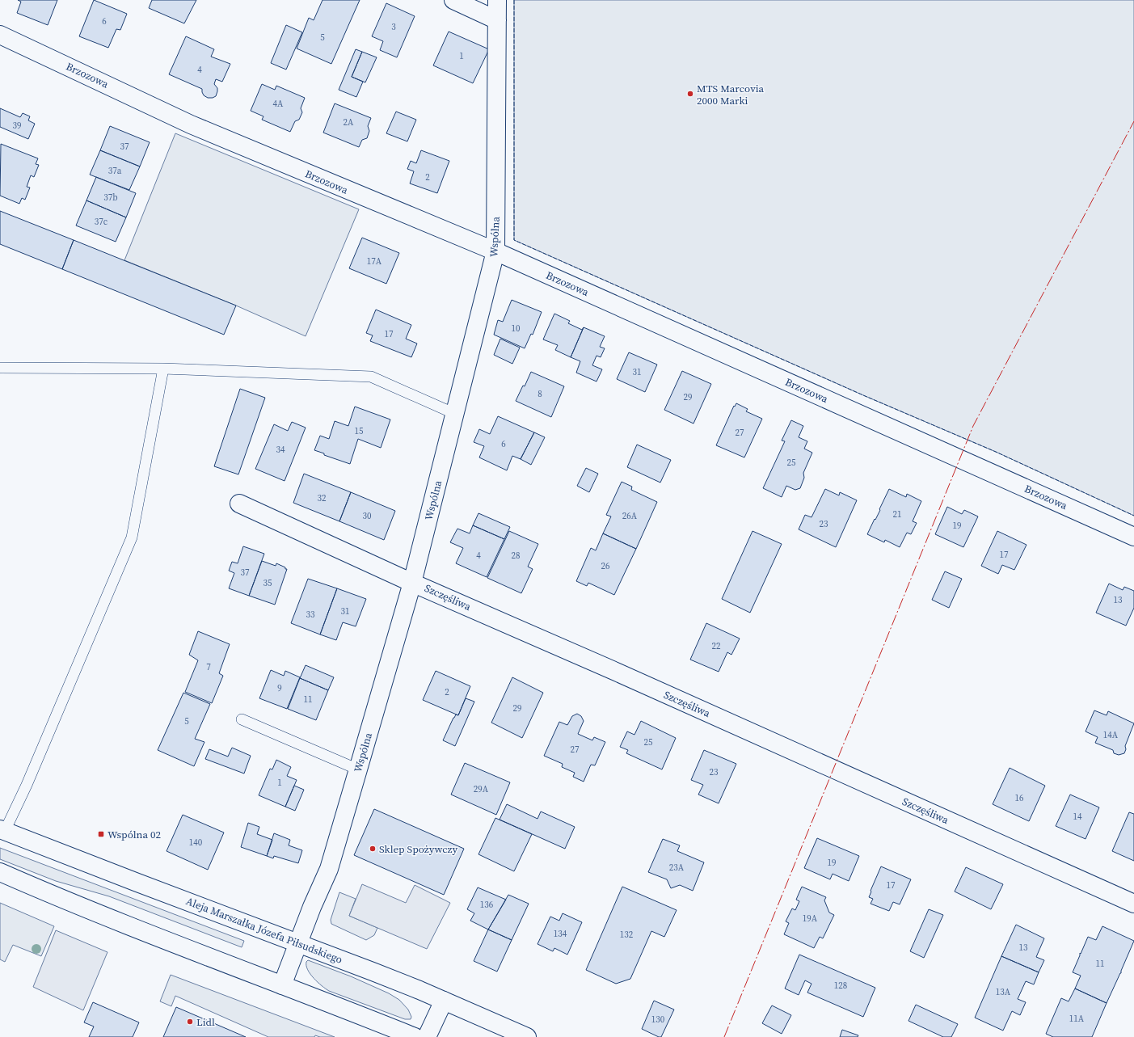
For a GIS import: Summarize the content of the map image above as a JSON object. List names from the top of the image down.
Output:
{
  "streets": {
    "street": [
      "Brzozowa",
      "Wspólna",
      "Szczęśliwa",
      "Aleja Marszałka Józefa Piłsudskiego"
    ]
  },
  "crossings": [
    ["Brzozowa", "Wspólna"],
    ["Wspólna", "Szczęśliwa"],
    ["Wspólna", "Aleja Marszałka Józefa Piłsudskiego"]
  ],
  "places": {
    "other": ["MTS Marcovia 2000 Marki", "Sklep Spożywczy", "Lidl"],
    "transit": ["Wspólna 02"]
  },
  "house_numbers": [
    "6",
    "3",
    "5",
    "1",
    "4",
    "4A",
    "2A",
    "39",
    "37",
    "37a",
    "2",
    "37b",
    "37c",
    "17A",
    "10",
    "17",
    "31",
    "8",
    "29",
    "15",
    "27",
    "6",
    "34",
    "25",
    "32",
    "21",
    "30",
    "26A",
    "23",
    "19",
    "17",
    "4",
    "28",
    "26",
    "37",
    "35",
    "13",
    "31",
    "33",
    "22",
    "7",
    "9",
    "2",
    "11",
    "29",
    "5",
    "14A",
    "25",
    "27",
    "23",
    "1",
    "29A",
    "16",
    "14",
    "140",
    "19",
    "23A",
    "17",
    "136",
    "19A",
    "134",
    "132",
    "13",
    "11",
    "128",
    "13A",
    "11A",
    "130"
  ]
}
